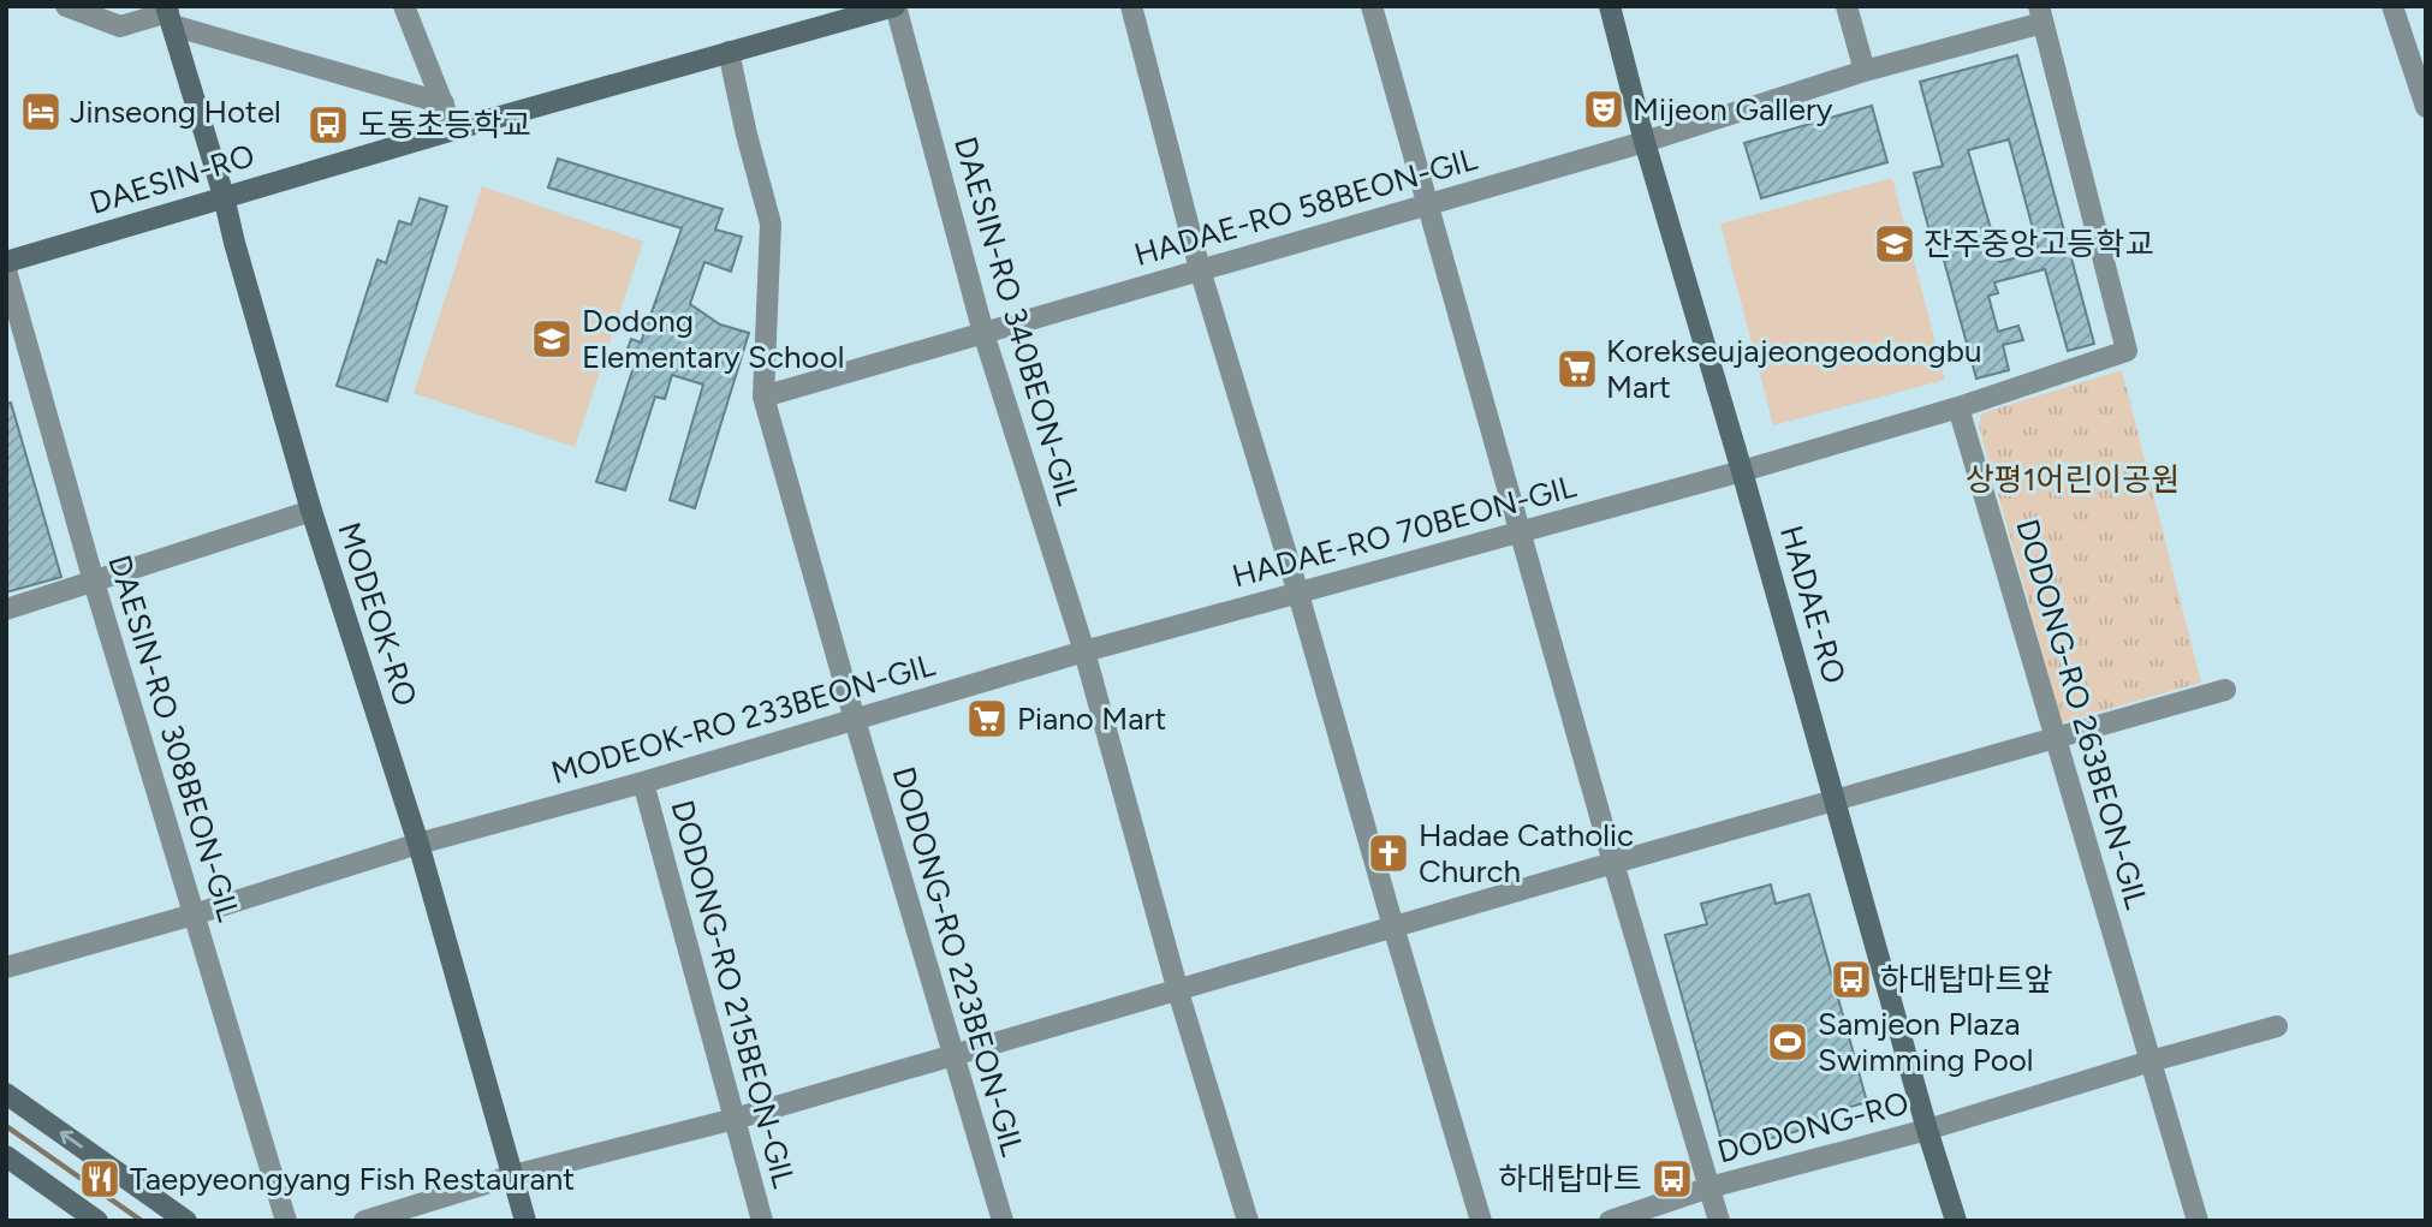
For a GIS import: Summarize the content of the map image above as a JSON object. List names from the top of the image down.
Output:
{
  "streets": {
    "street": [
      "DAESIN-RO",
      "HADAE-RO 58BEON-GIL",
      "DAESIN-RO 340BEON-GIL",
      "HADAE-RO 70BEON-GIL",
      "HADAE-RO",
      "MODEOK-RO",
      "DODONG-RO 263BEON-GIL",
      "MODEOK-RO 233BEON-GIL",
      "DAESIN-RO 308BEON-GIL",
      "DODONG-RO 223BEON-GIL",
      "DODONG-RO 215BEON-GIL",
      "DODONG-RO"
    ]
  },
  "crossings": [
    ["DAESIN-RO", "DAESIN-RO 340BEON-GIL"],
    ["DAESIN-RO", "MODEOK-RO"],
    ["DAESIN-RO", "DODONG-RO 223BEON-GIL"],
    ["HADAE-RO 58BEON-GIL", "DAESIN-RO 340BEON-GIL"],
    ["HADAE-RO 58BEON-GIL", "HADAE-RO"],
    ["HADAE-RO 58BEON-GIL", "DODONG-RO 223BEON-GIL"],
    ["DAESIN-RO 340BEON-GIL", "HADAE-RO 70BEON-GIL"],
    ["DAESIN-RO 340BEON-GIL", "MODEOK-RO 233BEON-GIL"],
    ["HADAE-RO 70BEON-GIL", "HADAE-RO"],
    ["HADAE-RO 70BEON-GIL", "MODEOK-RO 233BEON-GIL"],
    ["HADAE-RO", "DODONG-RO"],
    ["MODEOK-RO", "MODEOK-RO 233BEON-GIL"],
    ["DODONG-RO 263BEON-GIL", "DODONG-RO"],
    ["MODEOK-RO 233BEON-GIL", "DAESIN-RO 308BEON-GIL"],
    ["MODEOK-RO 233BEON-GIL", "DODONG-RO 223BEON-GIL"],
    ["MODEOK-RO 233BEON-GIL", "DODONG-RO 215BEON-GIL"]
  ],
  "parks": ["상평1어린이공원"],
  "places": {
    "theatre": ["Mijeon Gallery"],
    "hotel": ["Jinseong Hotel"],
    "bus stop": ["도동초등학교", "하대탑마트앞", "하대탑마트"],
    "school or university": ["잔주중앙고등학교", "Dodong Elementary School"],
    "supermarket": ["Korekseujajeongeodongbu Mart", "Piano Mart"],
    "church": ["Hadae Catholic Church"],
    "sports": ["Samjeon Plaza Swimming Pool"],
    "restaurant": ["Taepyeongyang Fish Restaurant"]
  }
}
